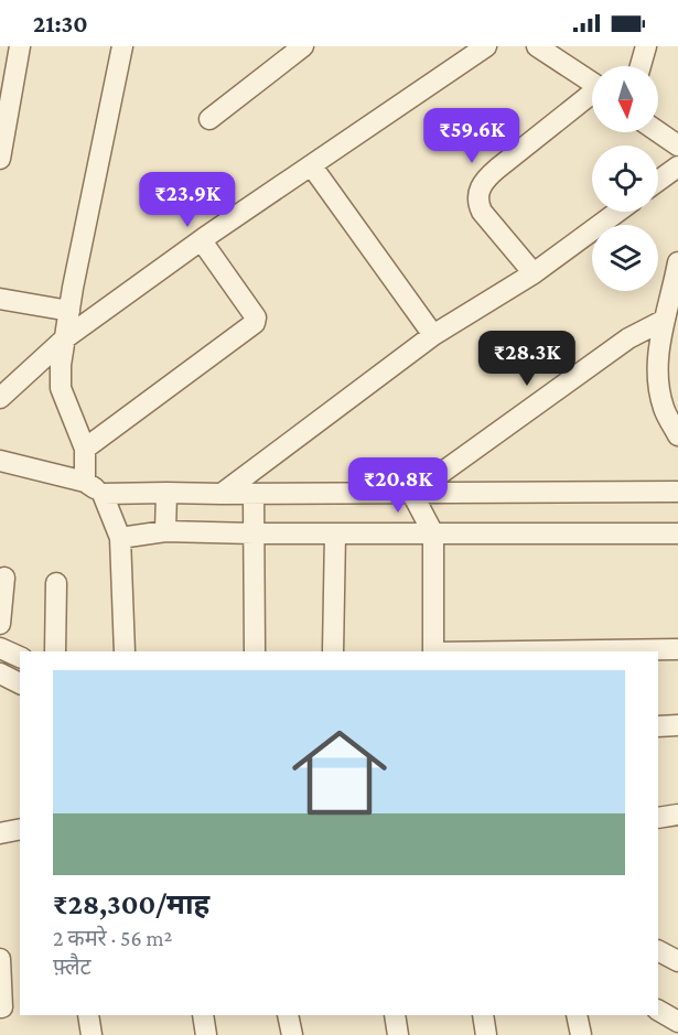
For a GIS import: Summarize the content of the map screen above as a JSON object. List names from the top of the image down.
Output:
{
  "north": "bottom",
  "page": {
    "status": "21:30",
    "price": [
      "₹59.6K",
      "₹23.9K",
      "₹28.3K",
      "₹20.8K"
    ],
    "list": [
      {
        "name": "₹28,300/माह",
        "note": "2 कमरे · 56 m² · फ़्लैट"
      }
    ]
  }
}
